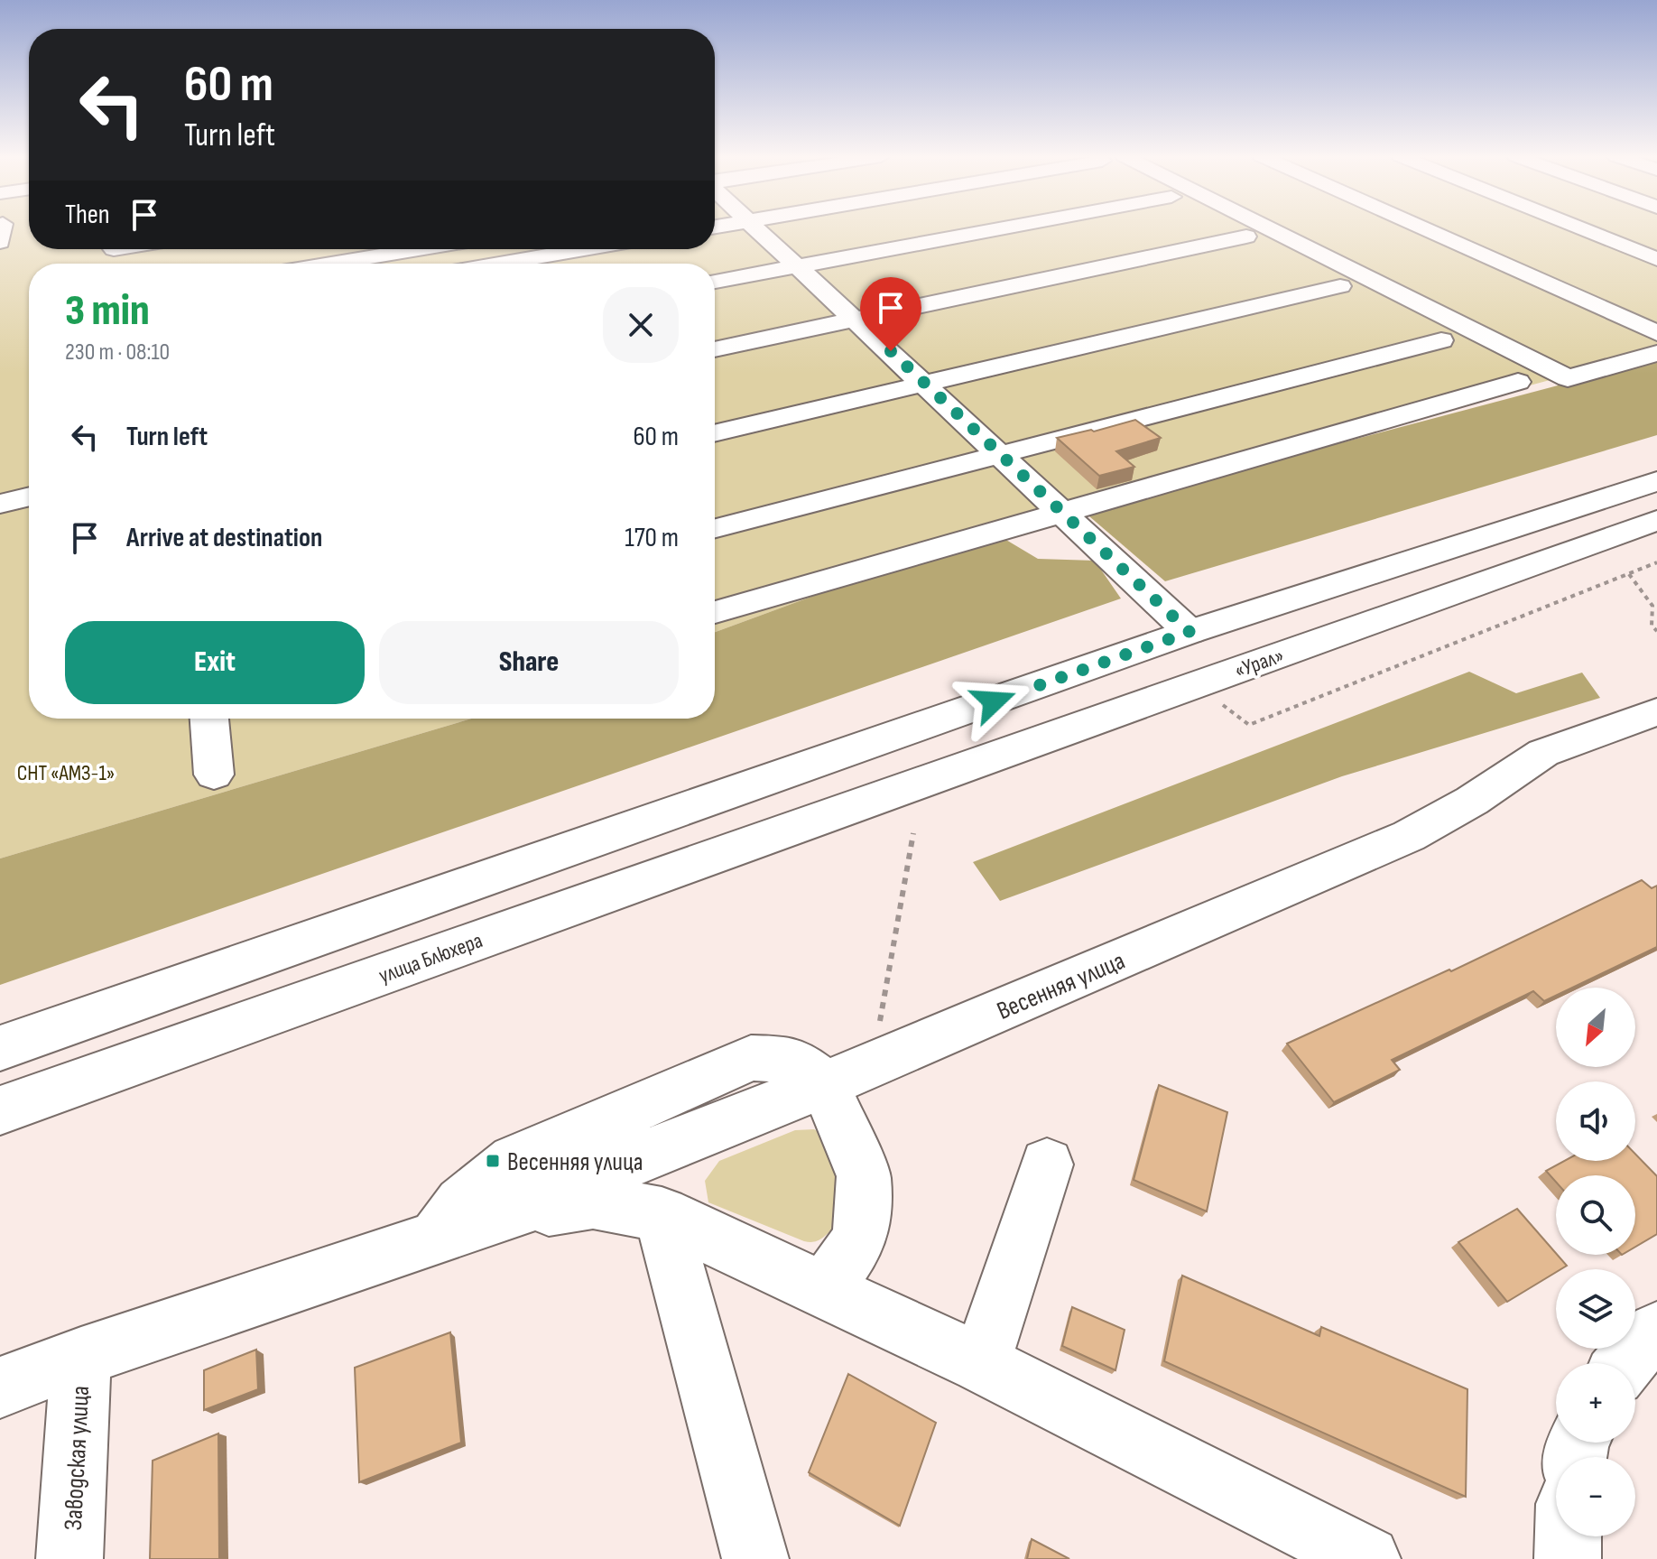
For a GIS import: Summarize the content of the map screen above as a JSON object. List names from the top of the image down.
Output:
{
  "streets": {
    "main road": [
      "«Урал»",
      "улица Блюхера",
      "Весенняя улица",
      "Заводская улица"
    ]
  },
  "crossings": [
    ["«Урал»", "улица Блюхера"],
    ["Весенняя улица", "Заводская улица"]
  ],
  "parks": ["СНТ «АМЗ-1»"],
  "places": {
    "transit": ["Весенняя улица"]
  },
  "north": "bottom left",
  "page": {
    "turn": ["60 m", "Turn left"],
    "then": "Then",
    "heading": ["3 min", "230 m · 08:10"],
    "list": [
      {
        "name": "Turn left",
        "value": "60 m"
      },
      {
        "name": "Arrive at destination",
        "value": "170 m"
      }
    ],
    "buttons": ["Exit", "Share"],
    "map_buttons": ["+", "−"]
  }
}
